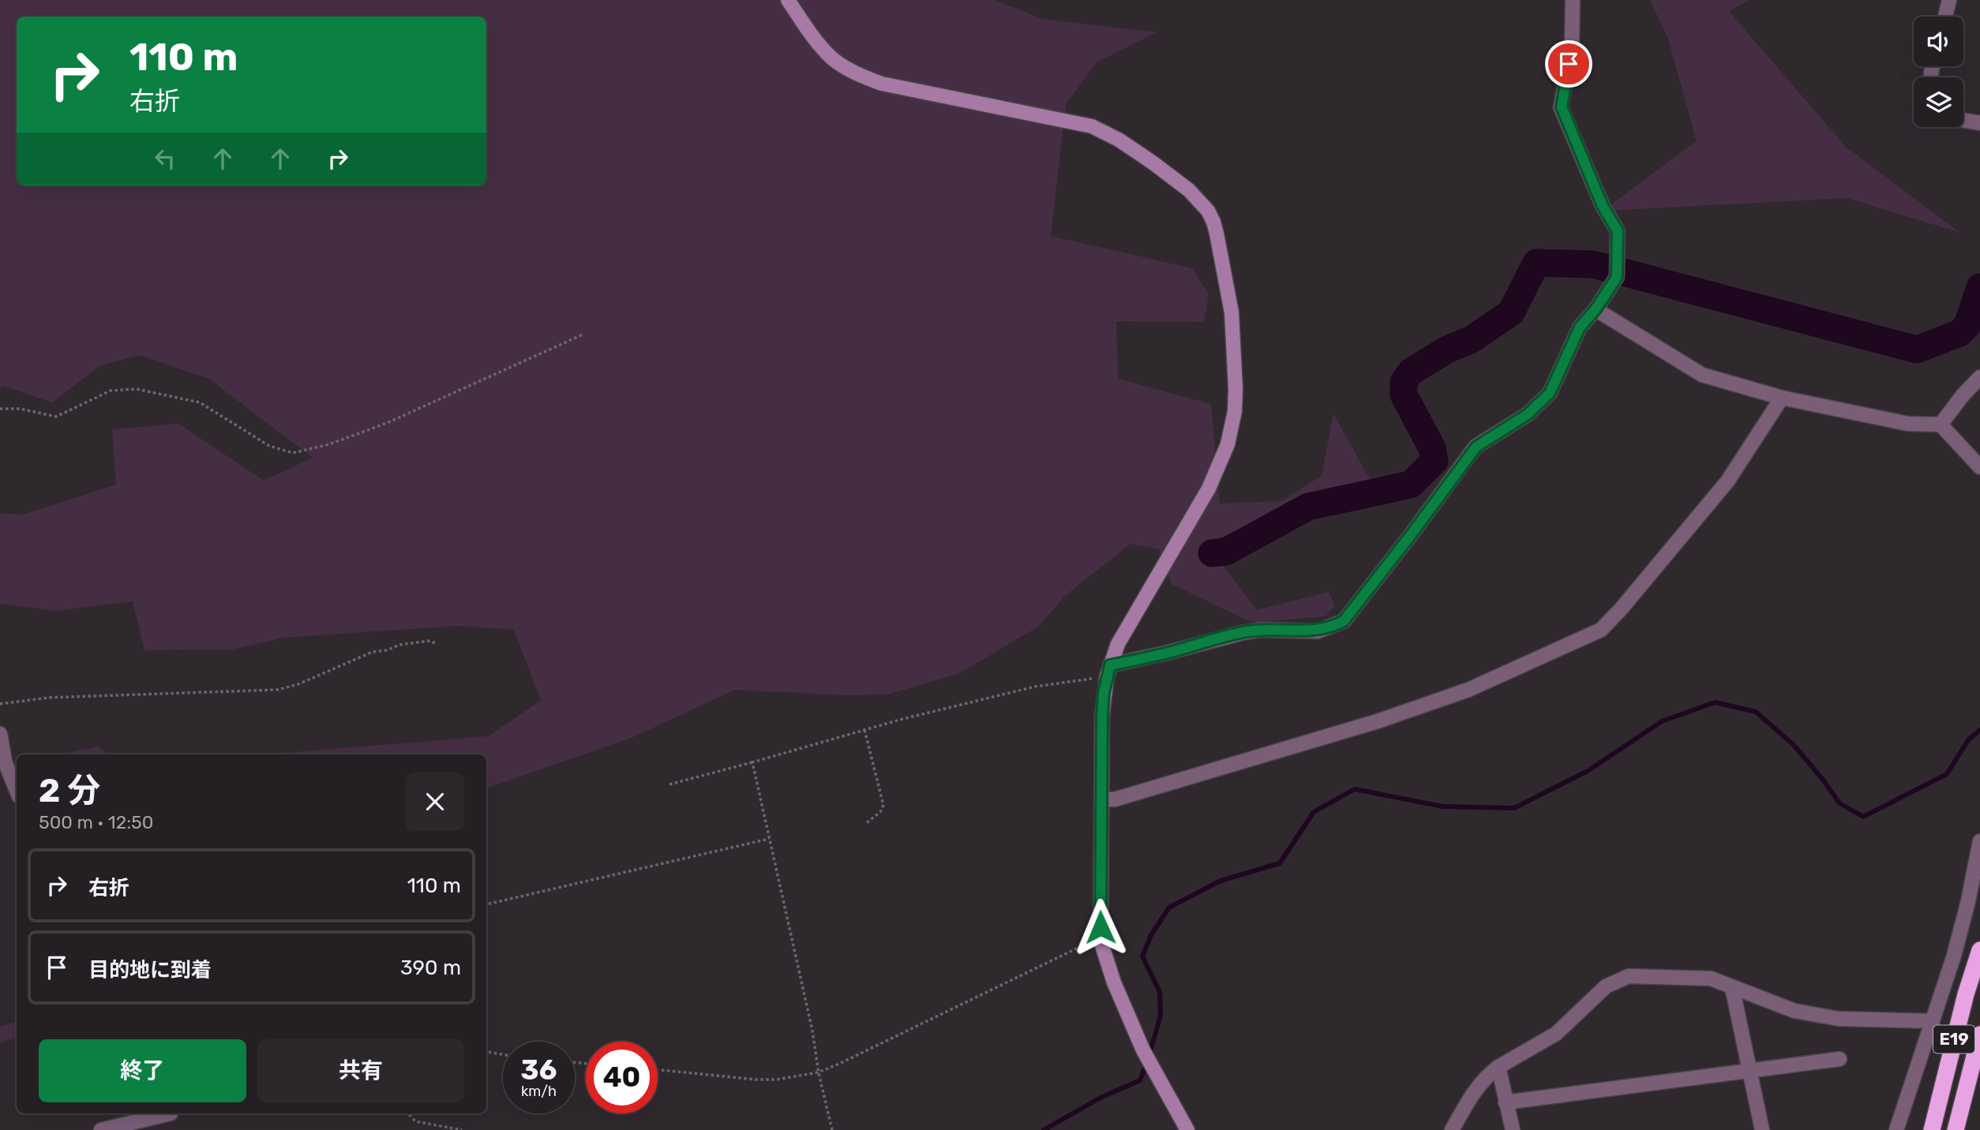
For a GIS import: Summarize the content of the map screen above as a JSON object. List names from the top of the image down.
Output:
{
  "streets": {
    "highway": ["E19"]
  },
  "page": {
    "turn": ["110 m", "右折"],
    "heading": ["2 分", "500 m · 12:50"],
    "list": [
      {
        "name": "右折",
        "value": "110 m"
      },
      {
        "name": "目的地に到着",
        "value": "390 m"
      }
    ],
    "buttons": ["終了", "共有"],
    "speed": "36 km/h",
    "limit": "40"
  }
}
